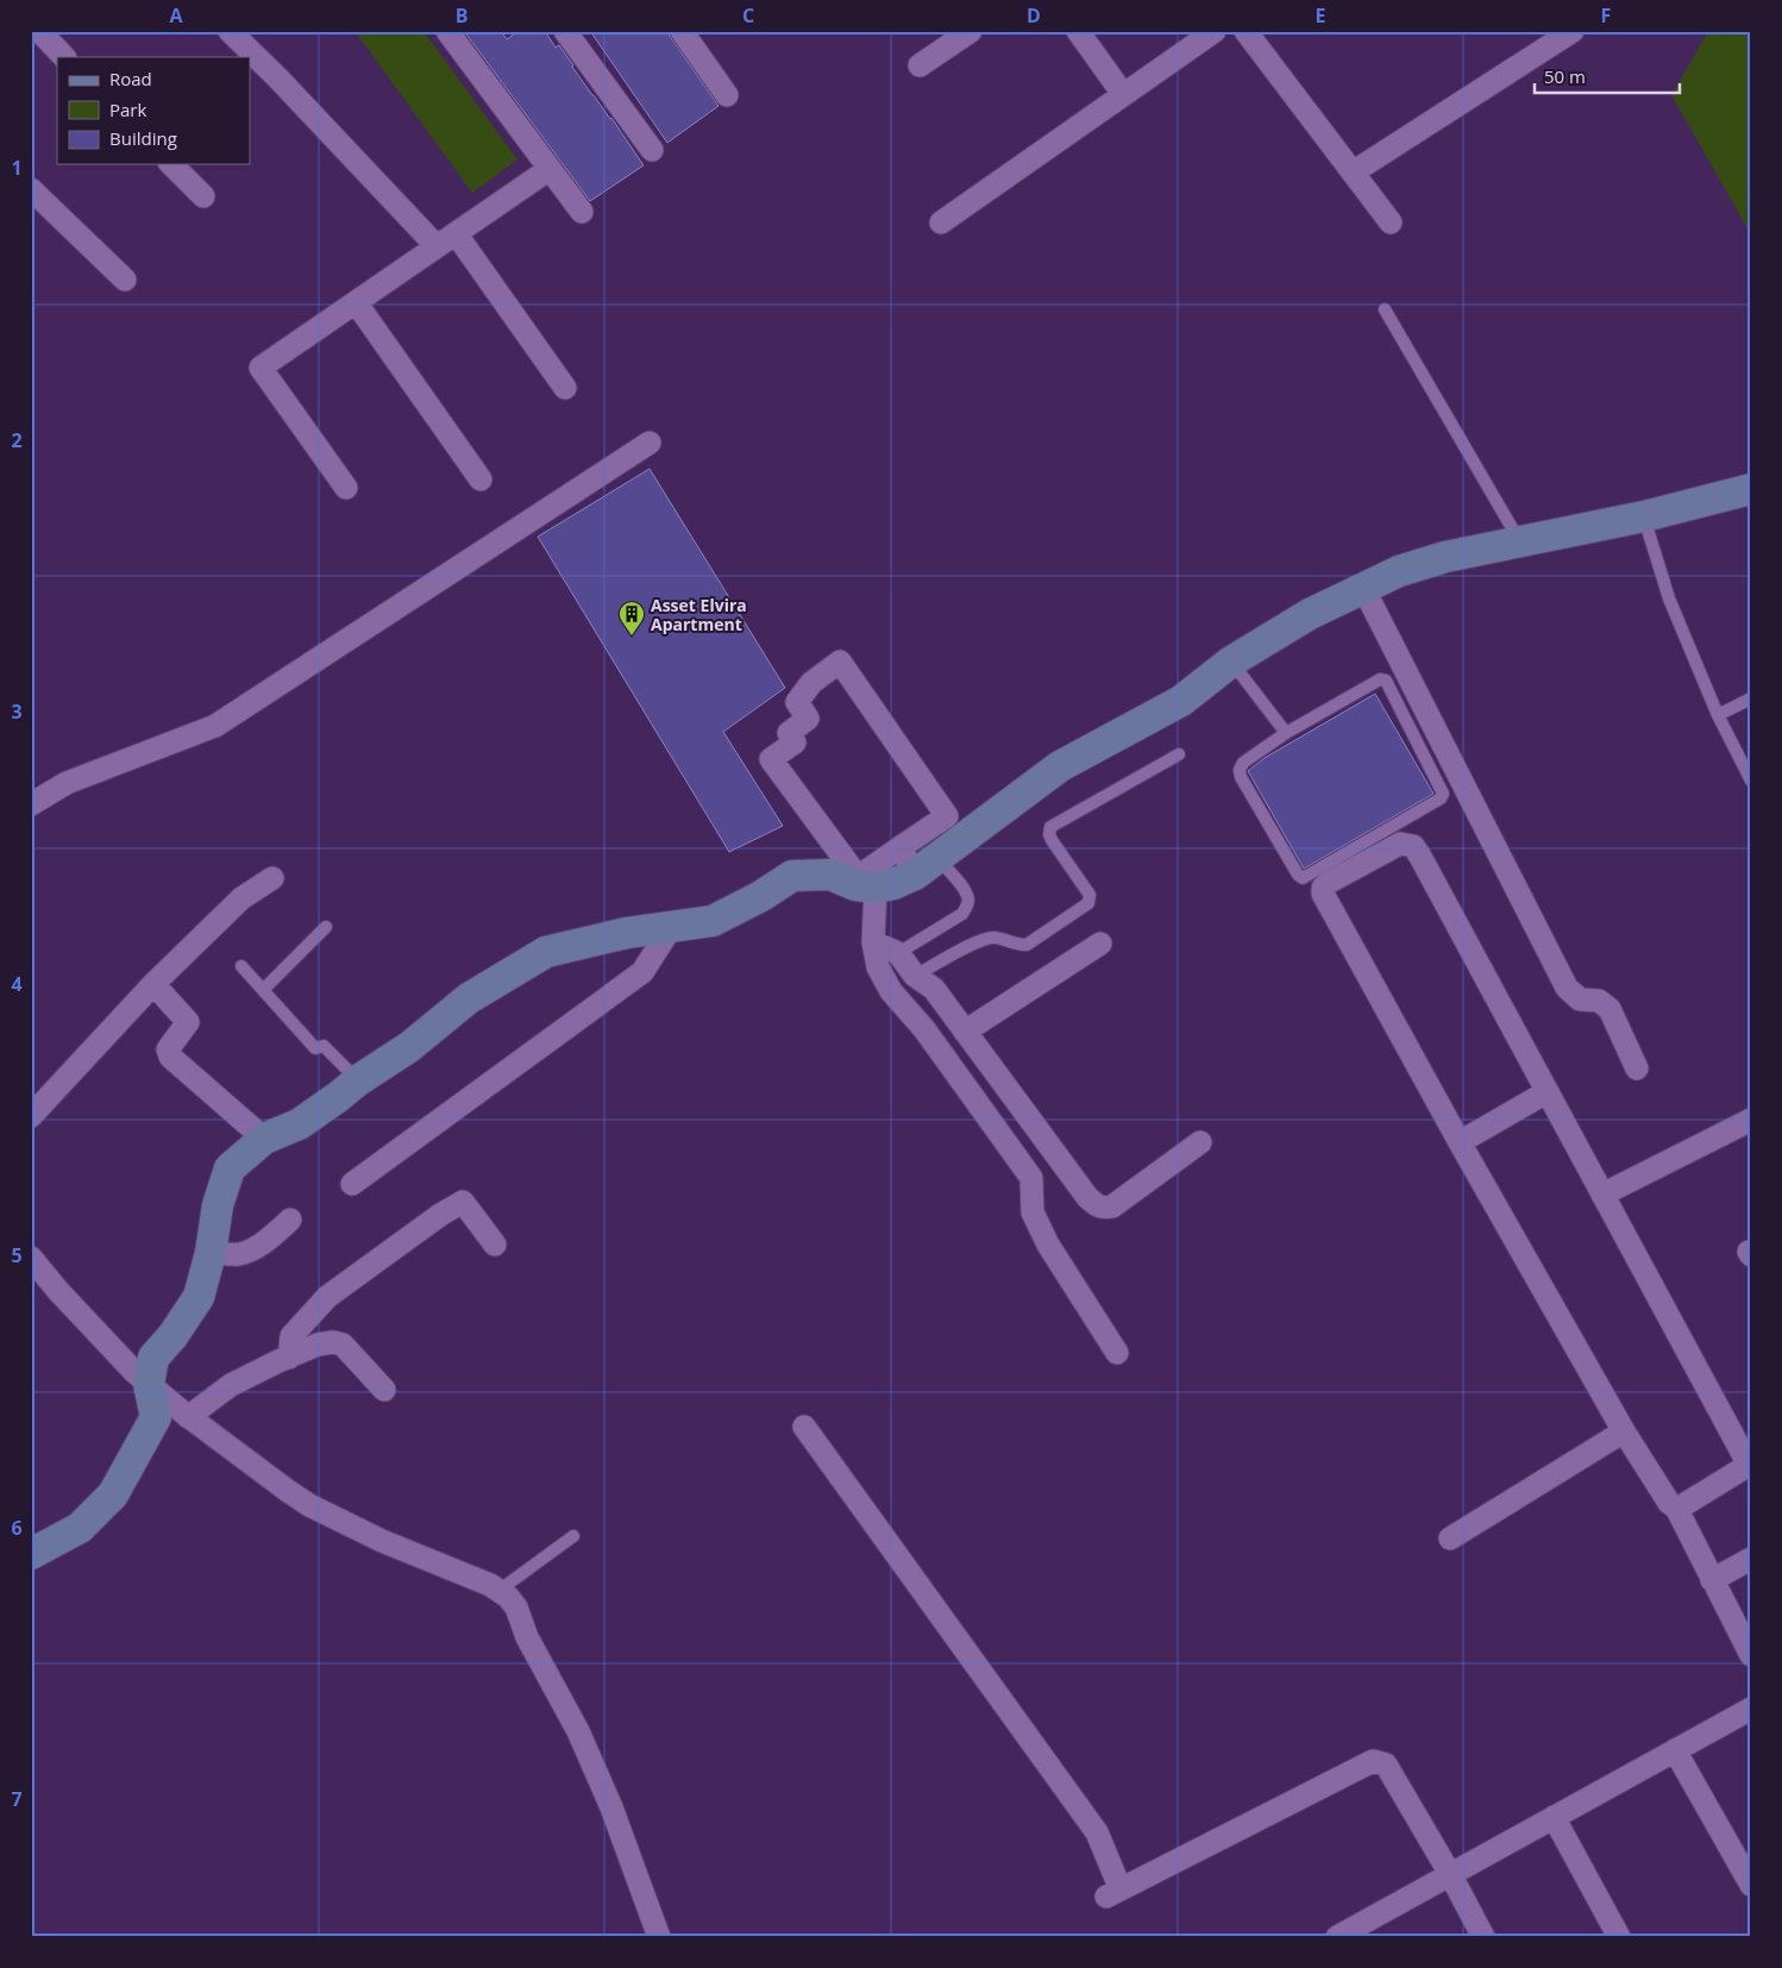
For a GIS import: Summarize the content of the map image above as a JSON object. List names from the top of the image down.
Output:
{
  "places": {
    "building": ["Asset Elvira Apartment"]
  },
  "legend": ["Road", "Park", "Building"],
  "scale_bar": "50 m",
  "grid": {
    "columns": [
      "A",
      "B",
      "C",
      "D",
      "E",
      "F"
    ],
    "rows": [
      "1",
      "2",
      "3",
      "4",
      "5",
      "6",
      "7"
    ]
  }
}
